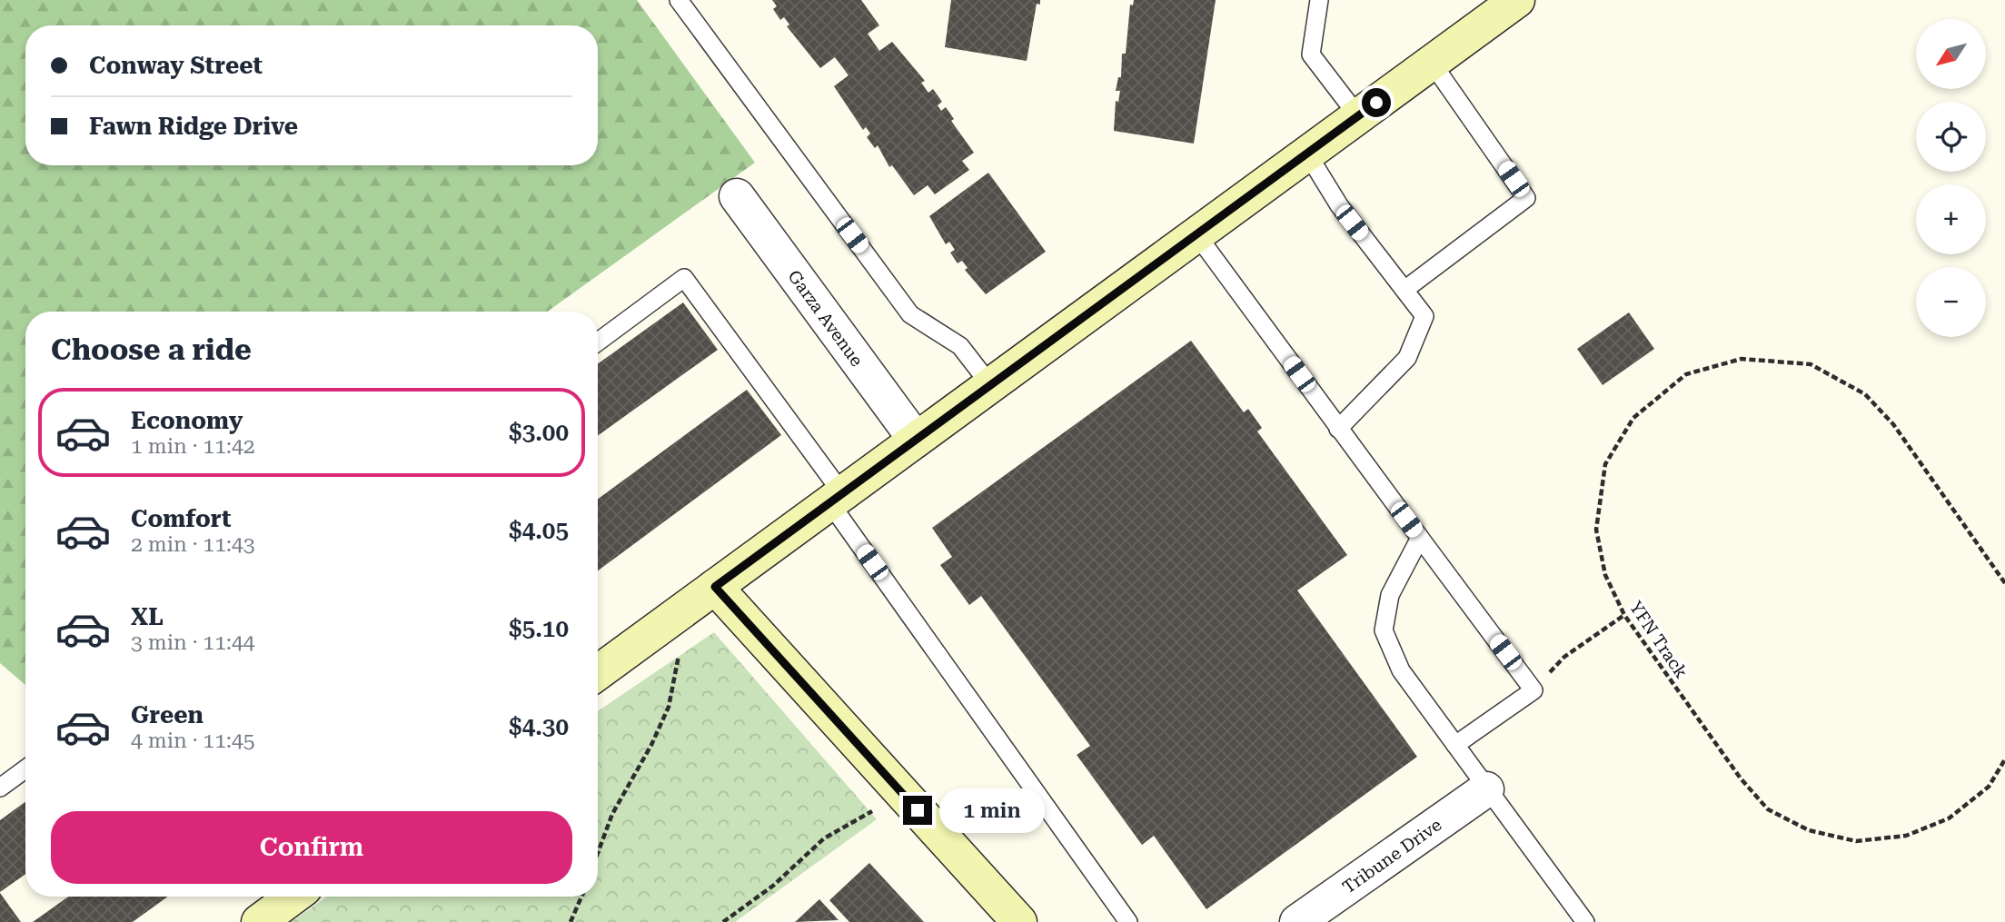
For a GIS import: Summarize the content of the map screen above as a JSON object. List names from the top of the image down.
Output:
{
  "streets": {
    "street": ["Garza Avenue", "Tribune Drive"],
    "path": ["YFN Track"]
  },
  "north": "bottom left",
  "page": {
    "map_buttons": ["+", "−"],
    "banner": ["Conway Street", "Fawn Ridge Drive"],
    "heading": "Choose a ride",
    "list": [
      {
        "name": "Economy",
        "note": "1 min · 11:42",
        "value": "$3.00"
      },
      {
        "name": "Comfort",
        "note": "2 min · 11:43",
        "value": "$4.05"
      },
      {
        "name": "XL",
        "note": "3 min · 11:44",
        "value": "$5.10"
      },
      {
        "name": "Green",
        "note": "4 min · 11:45",
        "value": "$4.30"
      }
    ],
    "bubble": "1 min",
    "buttons": "Confirm"
  }
}
